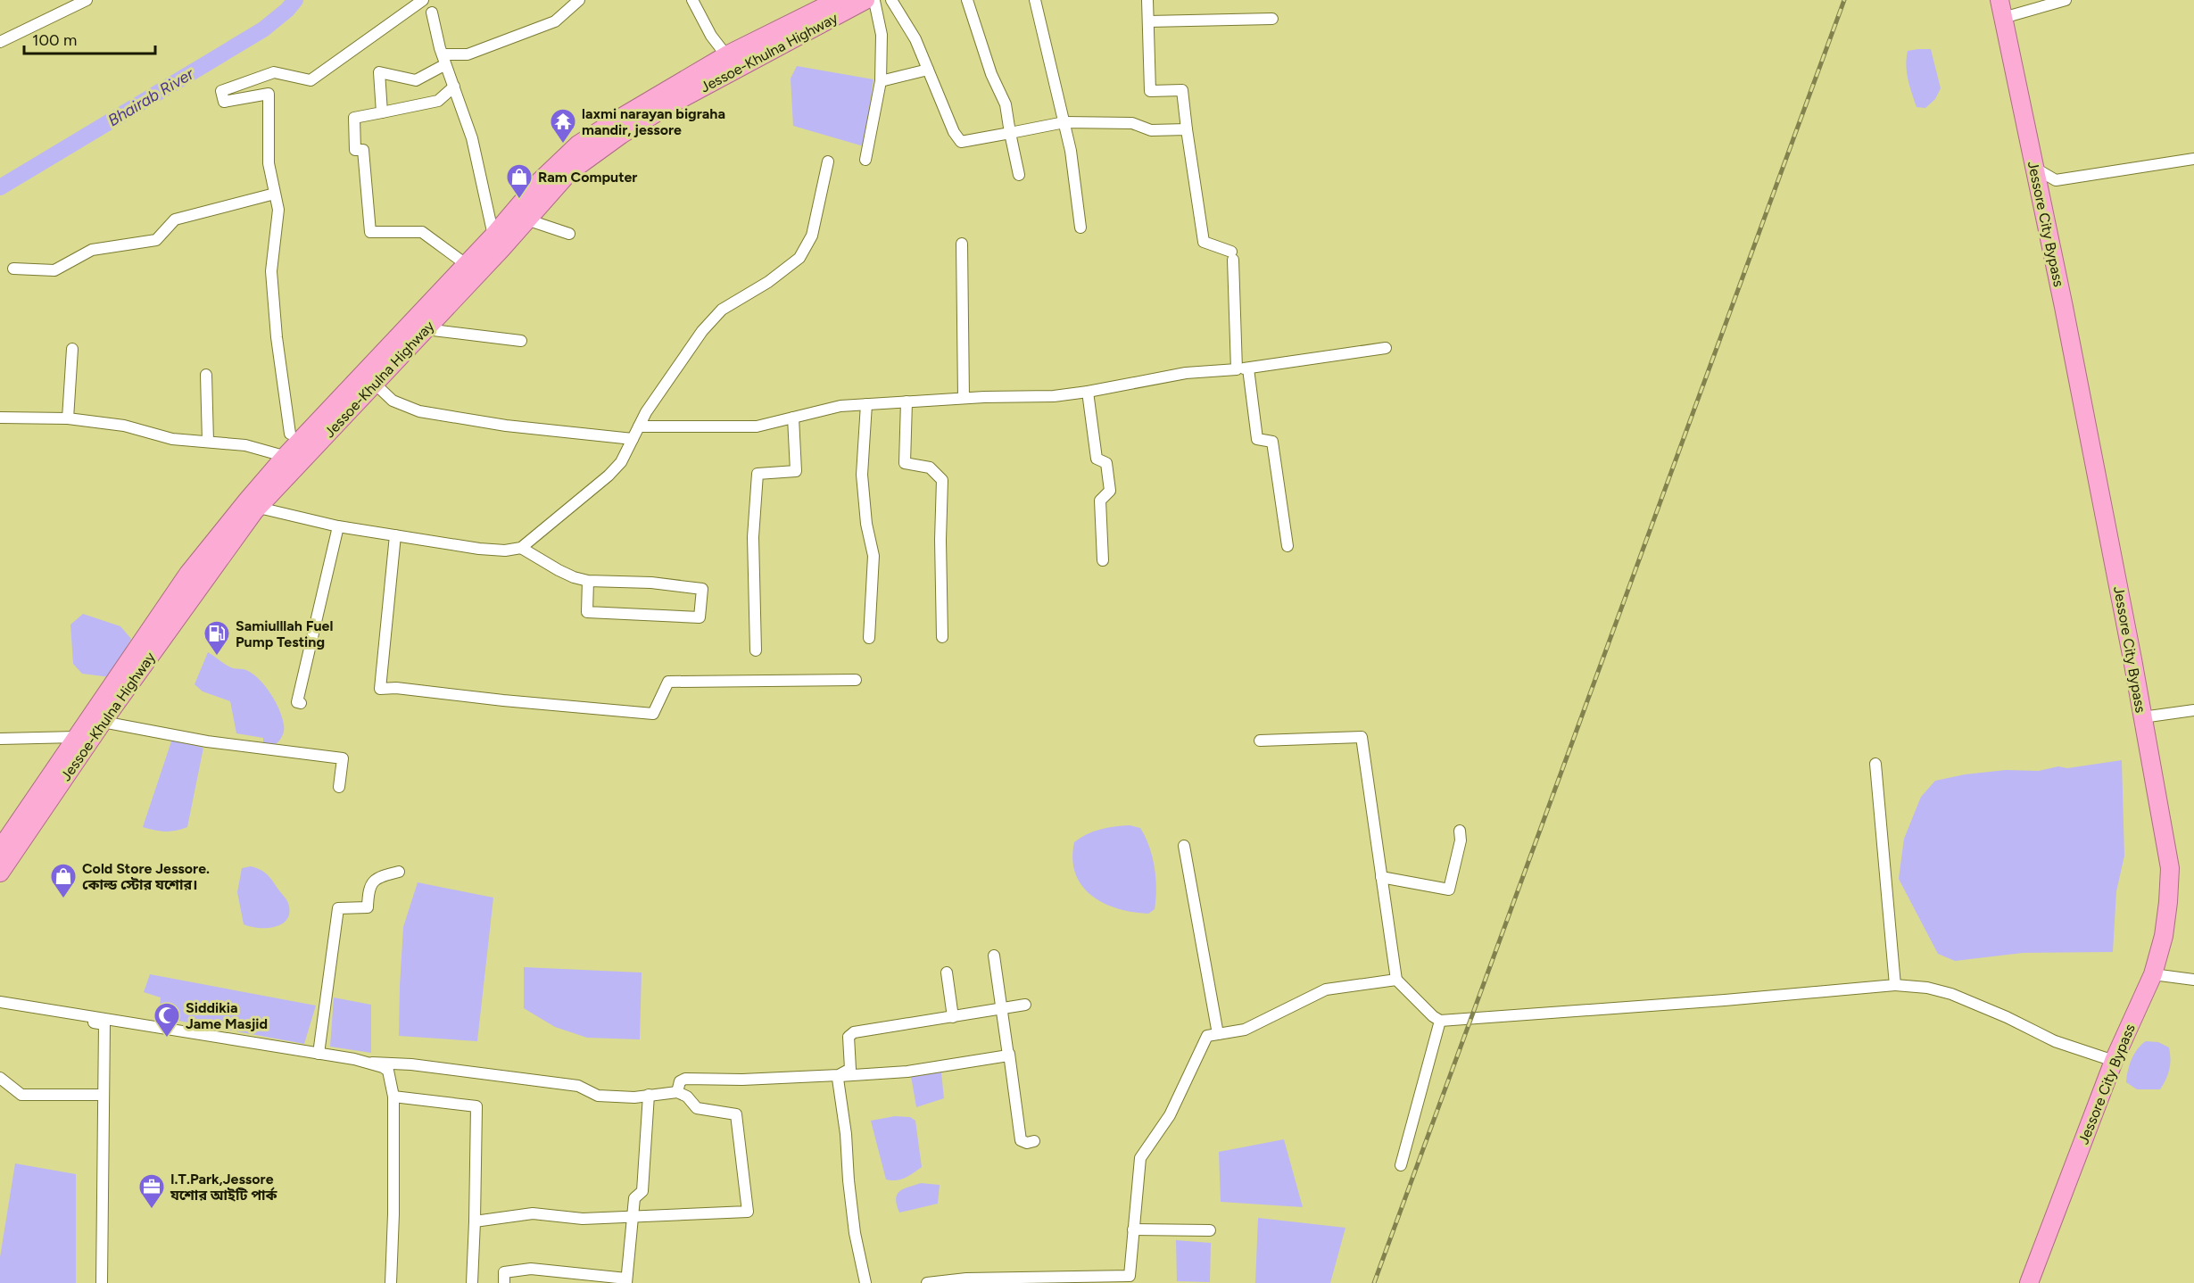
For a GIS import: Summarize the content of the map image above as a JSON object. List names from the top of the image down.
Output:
{
  "streets": {
    "highway": ["Jessoe-Khulna Highway", "Jessore City Bypass"]
  },
  "water": ["Bhairab River"],
  "places": {
    "temple": ["laxmi narayan bigraha mandir, jessore"],
    "shop": ["Ram Computer", "Cold Store Jessore. কোল্ড স্টোর যশোর।"],
    "fuel station": ["Samiulllah Fuel Pump Testing"],
    "mosque": ["Siddikia Jame Masjid"],
    "office": ["I.T.Park,Jessore যশোর আইটি পার্ক"]
  },
  "scale_bar": "100 m"
}
